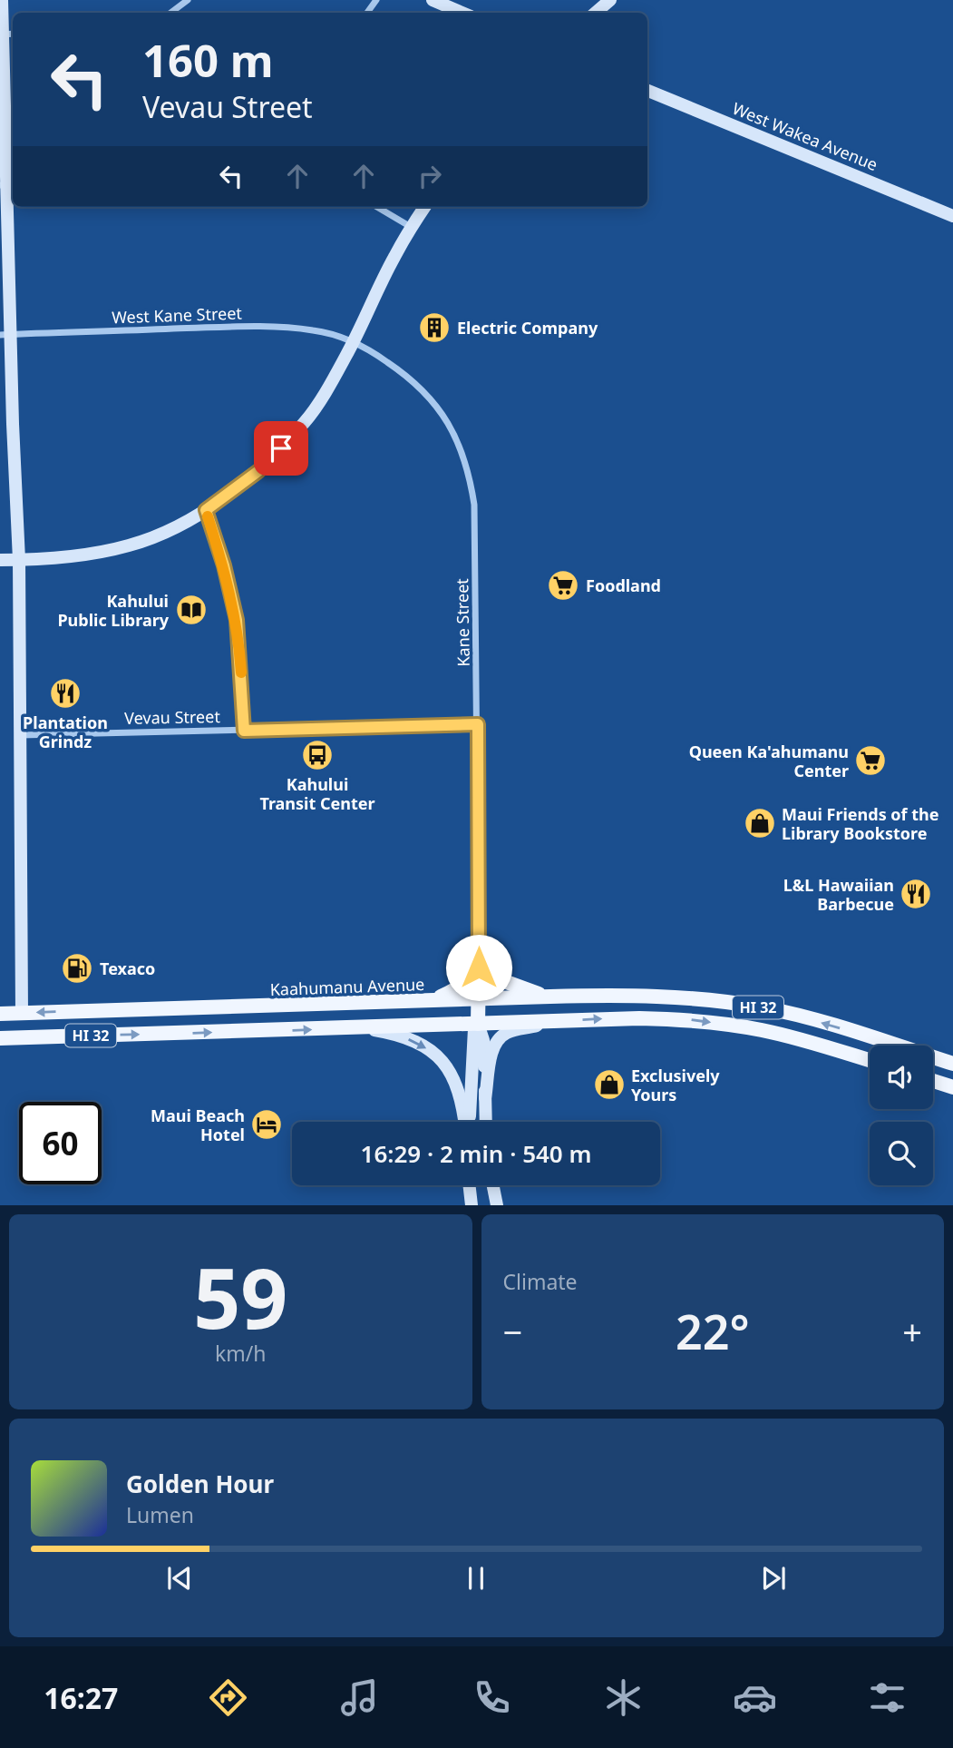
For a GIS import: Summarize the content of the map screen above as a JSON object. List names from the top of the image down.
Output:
{
  "streets": {
    "main road": ["Kaahumanu Avenue", "HI 32"],
    "street": [
      "West Wakea Avenue",
      "West Kane Street",
      "Kane Street",
      "Vevau Street"
    ]
  },
  "crossings": [
    ["West Kane Street", "Kane Street"],
    ["Kane Street", "Vevau Street"]
  ],
  "places": {
    "building": ["Electric Company"],
    "supermarket": ["Foodland", "Queen Ka'ahumanu Center"],
    "library": ["Kahului Public Library"],
    "restaurant": ["Plantation Grindz", "L&L Hawaiian Barbecue"],
    "bus stop": ["Kahului Transit Center"],
    "shop": ["Maui Friends of the Library Bookstore", "Exclusively Yours"],
    "fuel station": ["Texaco"],
    "hotel": ["Maui Beach Hotel"]
  },
  "page": {
    "turn": ["160 m", "Vevau Street"],
    "limit": "60",
    "trip": "16:29 · 2 min · 540 m",
    "tile": [
      ["59", "km/h"],
      "Climate"
    ],
    "heat": ["−", "22°", "+"],
    "song": ["Golden Hour", "Lumen"],
    "tabs": "16:27"
  }
}
